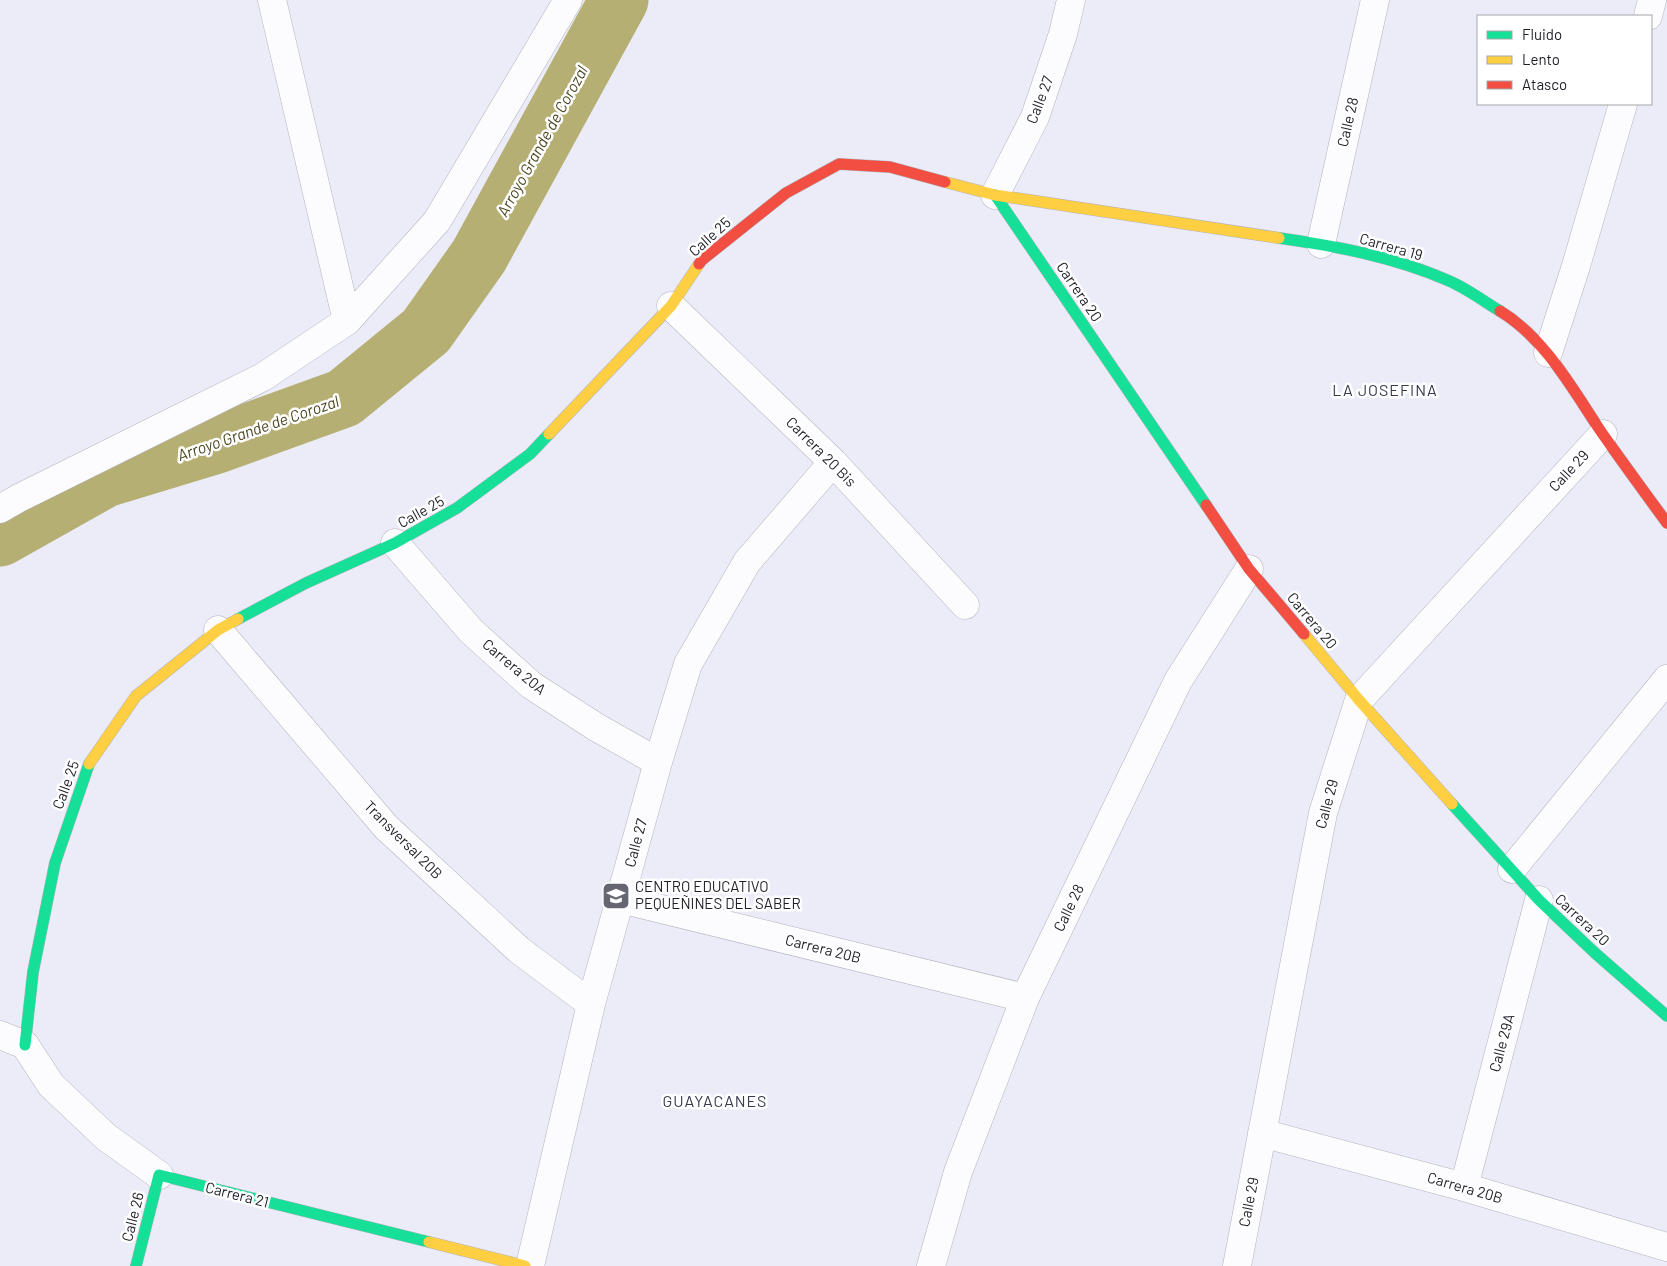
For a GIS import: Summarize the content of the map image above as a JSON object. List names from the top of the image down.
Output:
{
  "streets": {
    "street": [
      "Calle 27",
      "Calle 28",
      "Calle 25",
      "Carrera 19",
      "Carrera 20",
      "Carrera 20 Bis",
      "Calle 29",
      "Carrera 20A",
      "Transversal 20B",
      "Carrera 20B",
      "Calle 29A",
      "Carrera 21",
      "Calle 26"
    ]
  },
  "crossings": [
    ["Calle 27", "Calle 25"],
    ["Calle 27", "Carrera 19"],
    ["Calle 27", "Carrera 20"],
    ["Calle 27", "Carrera 20 Bis"],
    ["Calle 27", "Carrera 20A"],
    ["Calle 27", "Transversal 20B"],
    ["Calle 27", "Carrera 20B"],
    ["Calle 28", "Carrera 19"],
    ["Calle 28", "Carrera 20"],
    ["Calle 28", "Carrera 20B"],
    ["Calle 25", "Carrera 19"],
    ["Calle 25", "Carrera 20"],
    ["Calle 25", "Carrera 20 Bis"],
    ["Calle 25", "Carrera 20A"],
    ["Calle 25", "Transversal 20B"],
    ["Calle 25", "Carrera 21"],
    ["Carrera 19", "Carrera 20"],
    ["Carrera 19", "Calle 29"],
    ["Carrera 20", "Calle 29"],
    ["Carrera 20", "Calle 29A"],
    ["Calle 29", "Carrera 20B"],
    ["Carrera 20B", "Calle 29A"],
    ["Carrera 21", "Calle 26"]
  ],
  "districts": ["LA JOSEFINA", "GUAYACANES"],
  "water": ["Arroyo Grande de Corozal"],
  "places": {
    "school or university": ["CENTRO EDUCATIVO PEQUEÑINES DEL SABER"]
  },
  "legend": ["Fluido", "Lento", "Atasco"]
}
